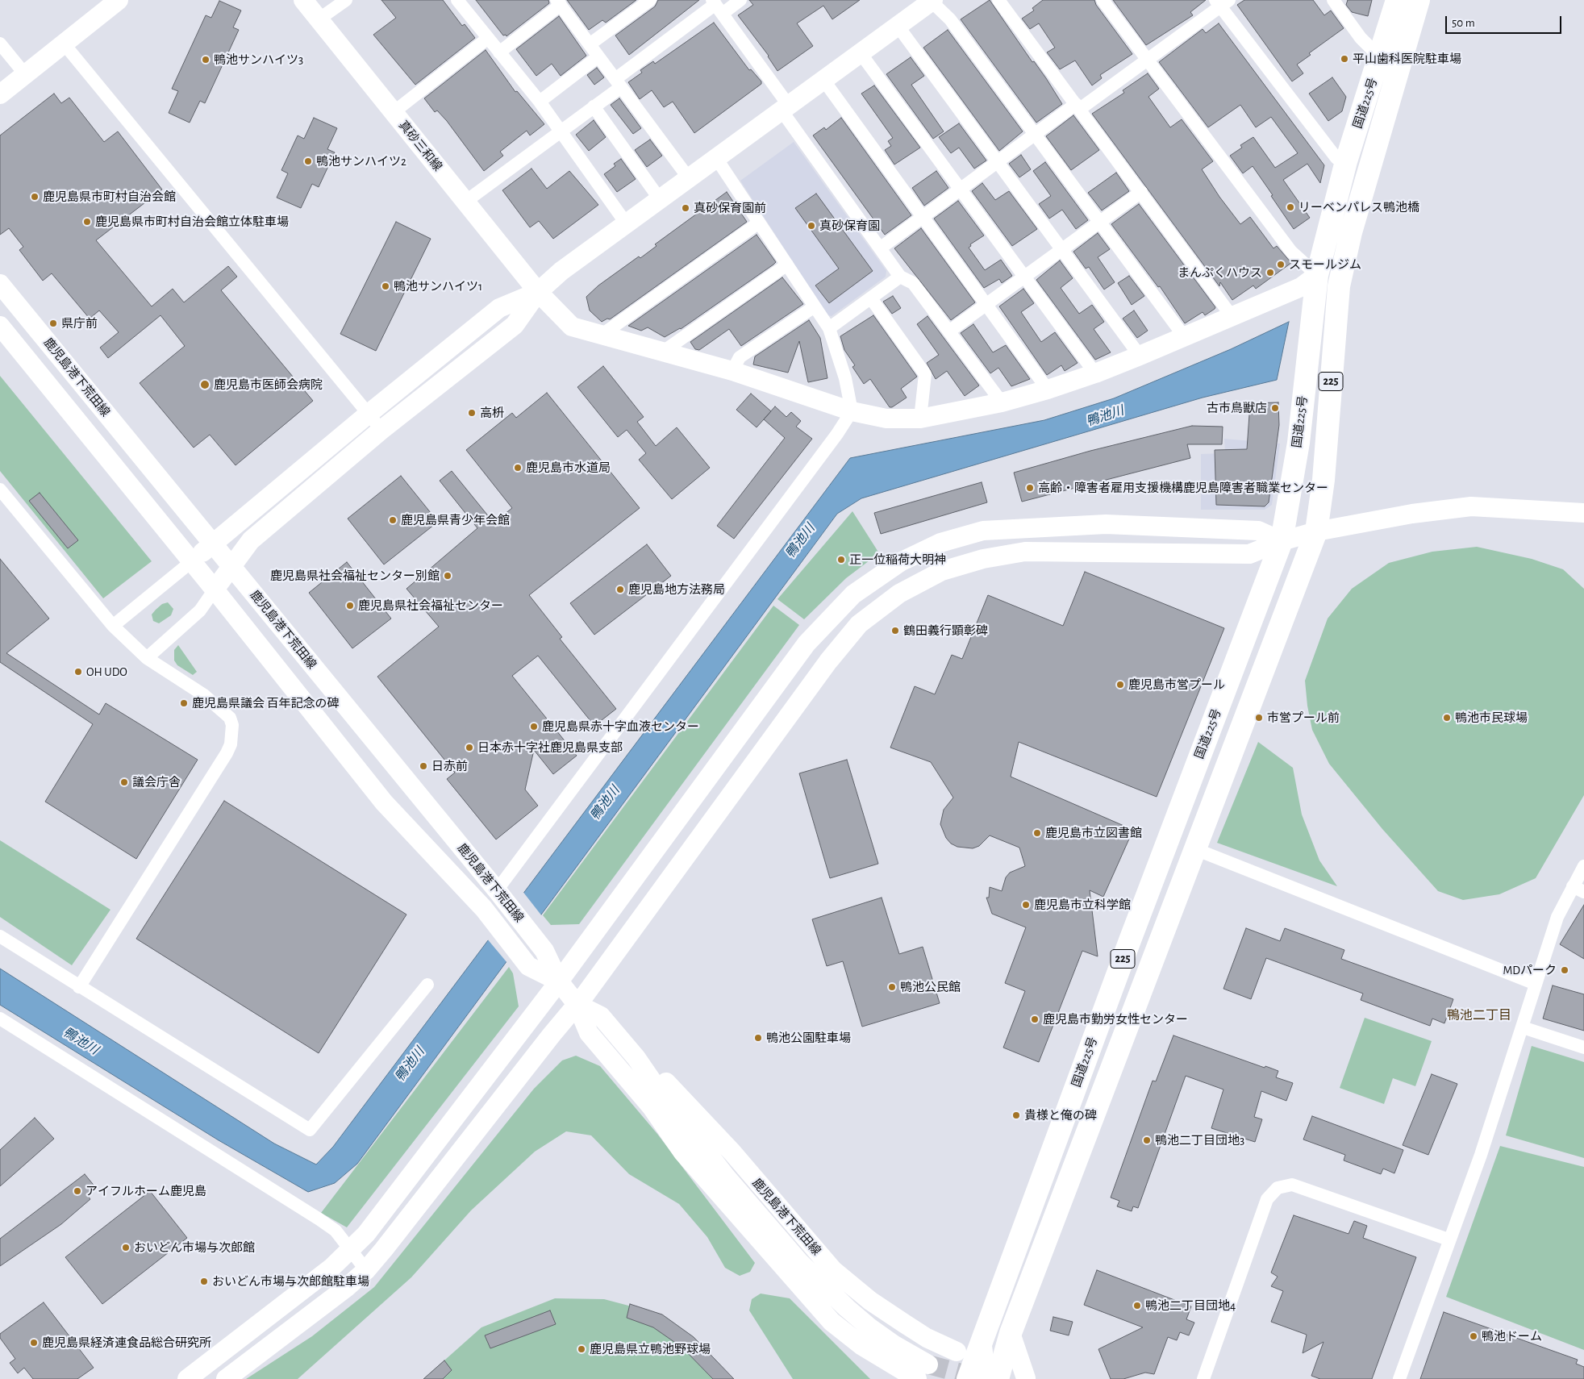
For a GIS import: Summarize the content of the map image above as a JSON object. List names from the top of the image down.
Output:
{
  "streets": {
    "highway": ["国道225号", "225"],
    "street": ["真砂三和線", "鹿児島港下荒田線"]
  },
  "crossings": [
    ["国道225号", "真砂三和線"]
  ],
  "districts": ["鴨池二丁目"],
  "water": ["鴨池川"],
  "places": [
    "平山歯科医院駐車場",
    "鴨池サンハイツ3",
    "鴨池サンハイツ2",
    "鹿児島県市町村自治会館",
    "リーベンパレス鴨池橋",
    "真砂保育園前",
    "鹿児島県市町村自治会館立体駐車場",
    "真砂保育園",
    "スモールジム",
    "まんぷくハウス",
    "鴨池サンハイツ1",
    "県庁前",
    "鹿児島市医師会病院",
    "古市鳥獣店",
    "高枡",
    "鹿児島市水道局",
    "高齢・障害者雇用支援機構鹿児島障害者職業センター",
    "鹿児島県青少年会館",
    "正一位稲荷大明神",
    "鹿児島県社会福祉センター別館",
    "鹿児島地方法務局",
    "鹿児島県社会福祉センター",
    "鶴田義行顕彰碑",
    "OH UDO",
    "鹿児島市営プール",
    "鹿児島県議会 百年記念の碑",
    "市営プール前",
    "鴨池市民球場",
    "鹿児島県赤十字血液センター",
    "日本赤十字社鹿児島県支部",
    "日赤前",
    "議会庁舎",
    "鹿児島市立図書館",
    "鹿児島市立科学館",
    "MDパーク",
    "鴨池公民館",
    "鹿児島市勤労女性センター",
    "鴨池公園駐車場",
    "貴様と俺の碑",
    "鴨池二丁目団地3",
    "アイフルホーム鹿児島",
    "おいどん市場与次郎館",
    "おいどん市場与次郎館駐車場",
    "鴨池二丁目団地4",
    "鴨池ドーム",
    "鹿児島県経済連食品総合研究所",
    "鹿児島県立鴨池野球場"
  ],
  "scale_bar": "50 m"
}
